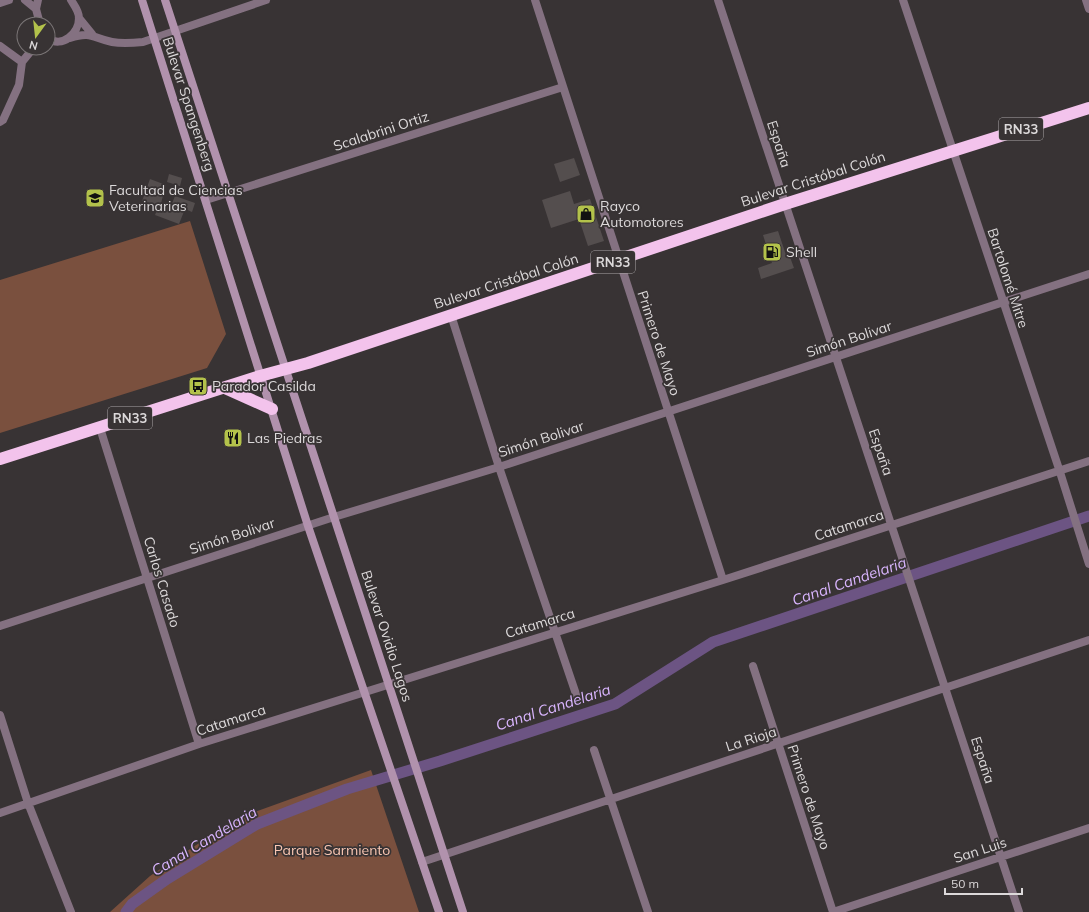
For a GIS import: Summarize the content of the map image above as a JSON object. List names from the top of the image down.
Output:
{
  "streets": {
    "highway": ["RN33", "Bulevar Cristóbal Colón"],
    "main road": ["Bulevar Spangenberg", "Bulevar Ovidio Lagos"],
    "street": [
      "Scalabrini Ortiz",
      "España",
      "Bartolomé Mitre",
      "Simón Bolivar",
      "Primero de Mayo",
      "Catamarca",
      "Carlos Casado",
      "La Rioja",
      "San Luis"
    ]
  },
  "crossings": [
    ["Bulevar Spangenberg", "Scalabrini Ortiz"],
    ["Bulevar Spangenberg", "Bulevar Cristóbal Colón"],
    ["Bulevar Spangenberg", "Bulevar Ovidio Lagos"],
    ["Scalabrini Ortiz", "Primero de Mayo"],
    ["España", "Bulevar Cristóbal Colón"],
    ["España", "Simón Bolivar"],
    ["España", "Catamarca"],
    ["España", "La Rioja"],
    ["España", "San Luis"],
    ["Bulevar Cristóbal Colón", "Bartolomé Mitre"],
    ["Bulevar Cristóbal Colón", "Primero de Mayo"],
    ["Bulevar Cristóbal Colón", "Carlos Casado"],
    ["Bulevar Cristóbal Colón", "Bulevar Ovidio Lagos"],
    ["Bartolomé Mitre", "Simón Bolivar"],
    ["Bartolomé Mitre", "Catamarca"],
    ["Simón Bolivar", "Primero de Mayo"],
    ["Simón Bolivar", "Carlos Casado"],
    ["Simón Bolivar", "Bulevar Ovidio Lagos"],
    ["Primero de Mayo", "Catamarca"],
    ["Primero de Mayo", "La Rioja"],
    ["Primero de Mayo", "San Luis"],
    ["Catamarca", "Carlos Casado"],
    ["Catamarca", "Bulevar Ovidio Lagos"],
    ["Bulevar Ovidio Lagos", "La Rioja"]
  ],
  "water": ["Canal Candelaria"],
  "parks": ["Parque Sarmiento"],
  "places": {
    "school or university": ["Facultad de Ciencias Veterinarias"],
    "shop": ["Rayco Automotores"],
    "fuel station": ["Shell"],
    "bus stop": ["Parador Casilda"],
    "restaurant": ["Las Piedras"]
  },
  "scale_bar": "50 m",
  "north": "bottom"
}
